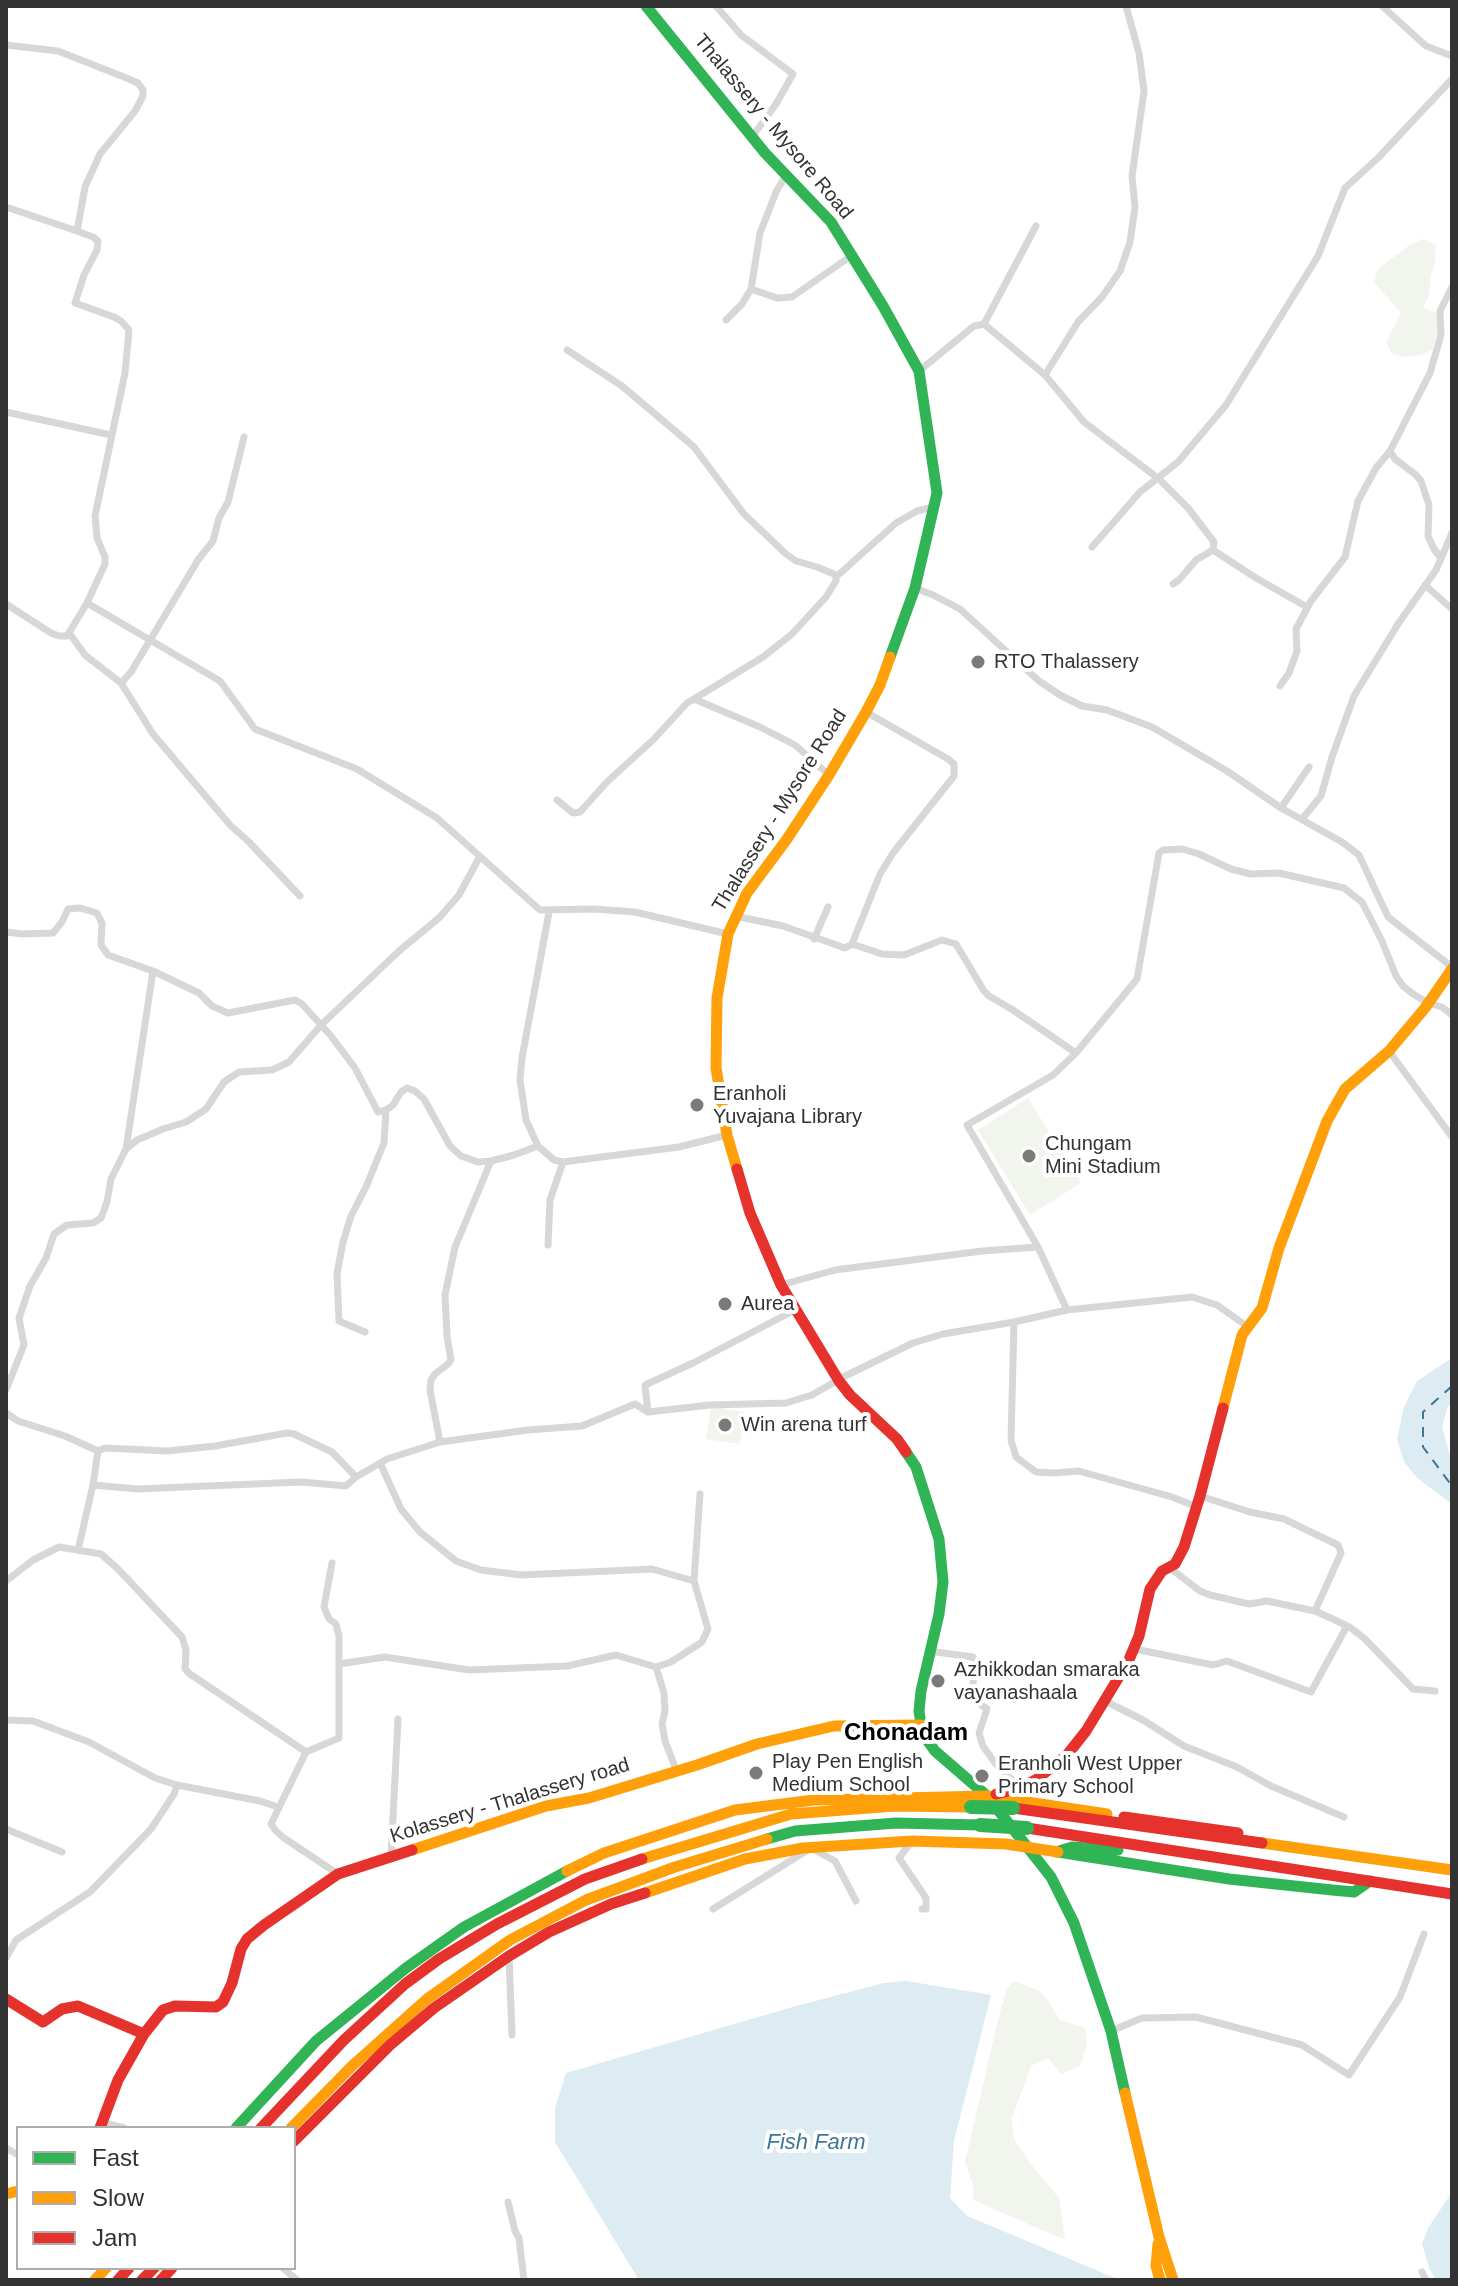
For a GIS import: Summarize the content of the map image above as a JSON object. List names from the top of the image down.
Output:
{
  "streets": {
    "main road": ["Thalassery - Mysore Road", "Kolassery - Thalassery road"]
  },
  "crossings": [
    ["Thalassery - Mysore Road", "Kolassery - Thalassery road"]
  ],
  "districts": ["Chonadam"],
  "water": ["Fish Farm"],
  "places": [
    "RTO Thalassery",
    "Eranholi Yuvajana Library",
    "Chungam Mini Stadium",
    "Aurea",
    "Win arena turf",
    "Azhikkodan smaraka vayanashaala",
    "Play Pen English Medium School",
    "Eranholi West Upper Primary School"
  ],
  "legend": ["Fast", "Slow", "Jam"]
}
